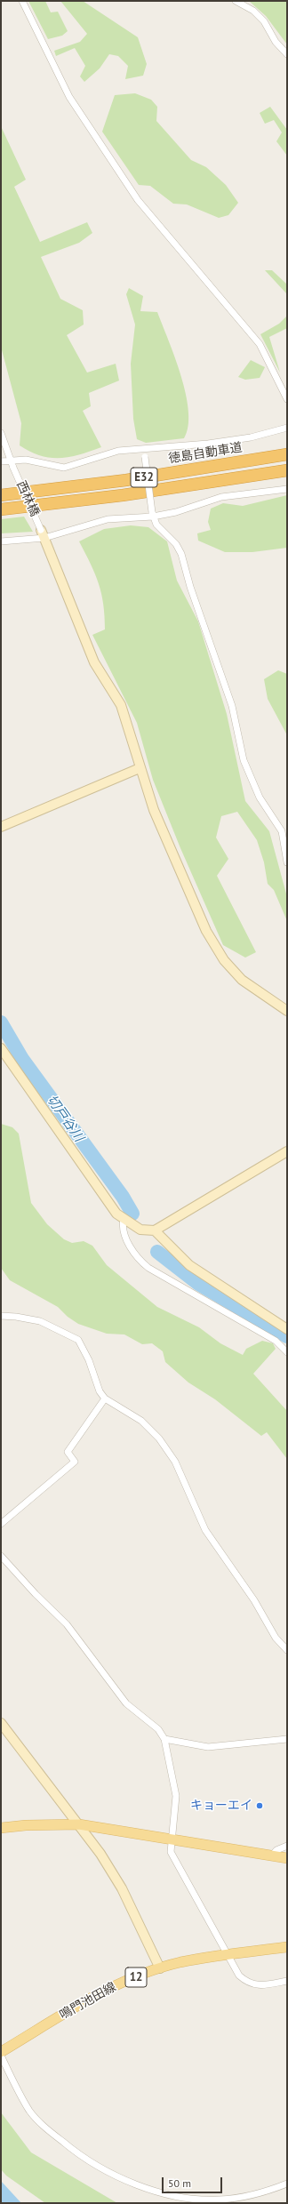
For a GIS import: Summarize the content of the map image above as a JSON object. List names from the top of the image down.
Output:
{
  "streets": {
    "highway": ["徳島自動車道", "E32"],
    "main road": ["12", "鳴門池田線"],
    "street": ["西林橋"]
  },
  "water": ["切戸谷川"],
  "places": ["キョーエイ"],
  "scale_bar": "50 m"
}
